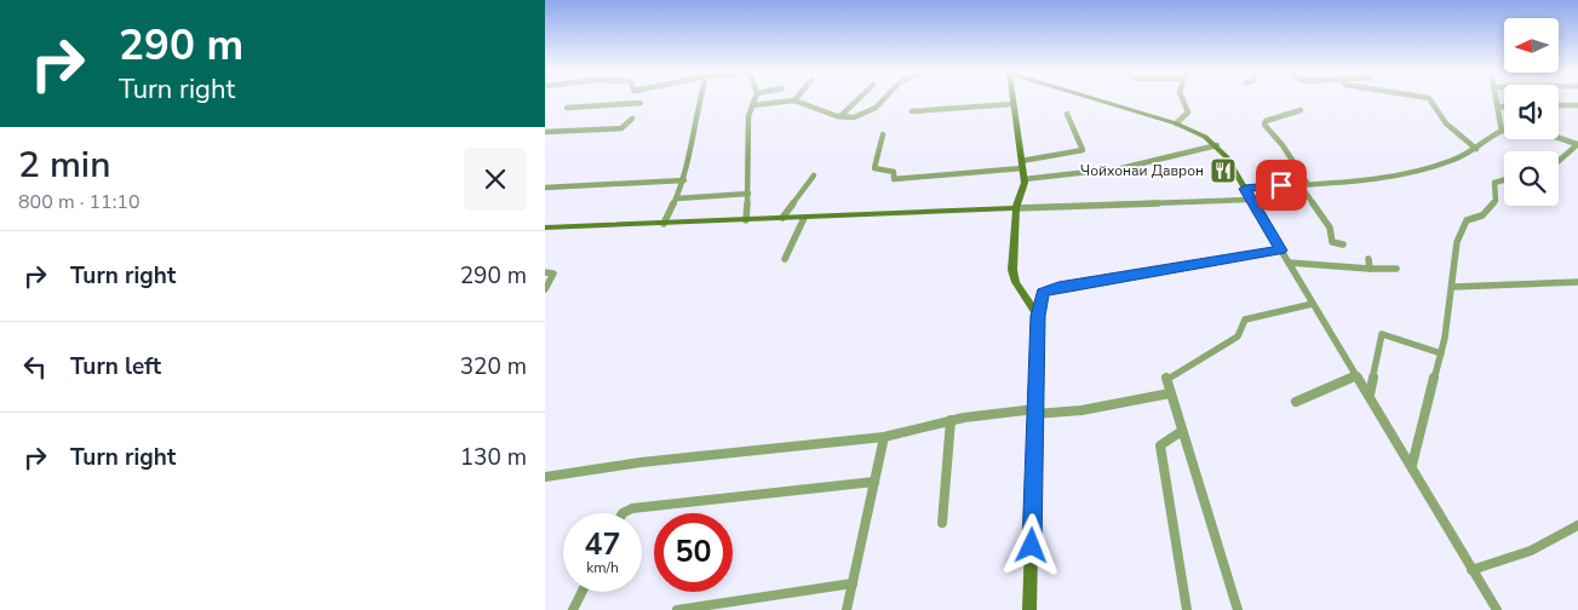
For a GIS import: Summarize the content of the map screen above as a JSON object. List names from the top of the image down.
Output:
{
  "places": {
    "restaurant": ["Чойхонаи Даврон"]
  },
  "north": "left",
  "page": {
    "turn": ["290 m", "Turn right"],
    "heading": ["2 min", "800 m · 11:10"],
    "list": [
      {
        "name": "Turn right",
        "value": "290 m"
      },
      {
        "name": "Turn left",
        "value": "320 m"
      },
      {
        "name": "Turn right",
        "value": "130 m"
      }
    ],
    "speed": "47 km/h",
    "limit": "50"
  }
}
